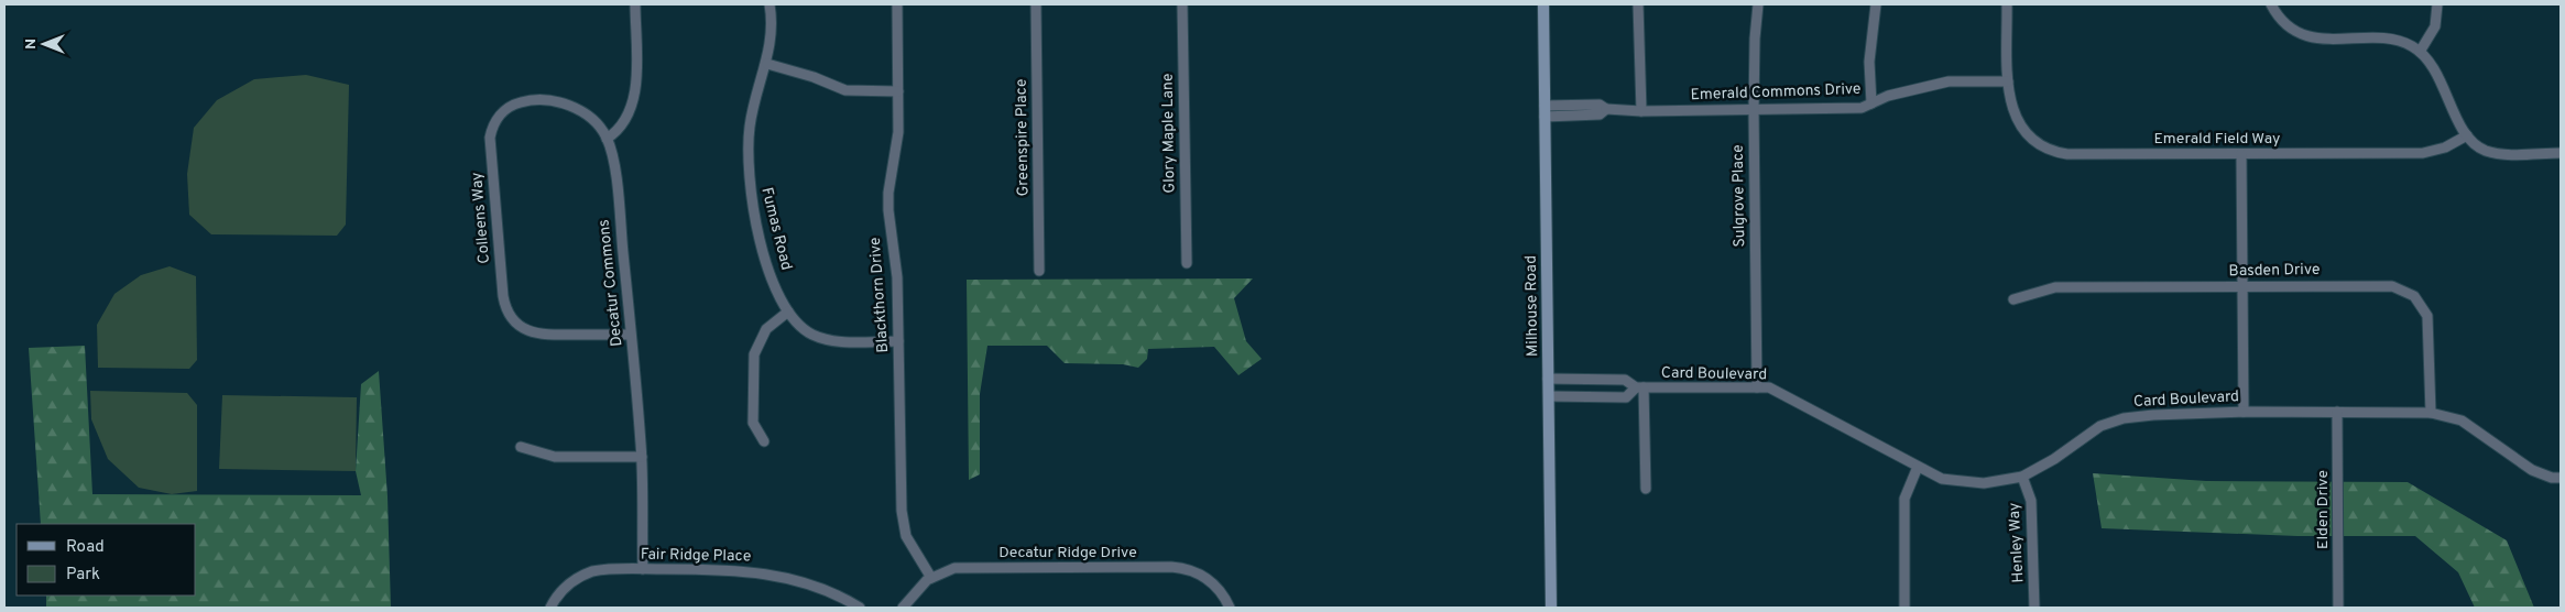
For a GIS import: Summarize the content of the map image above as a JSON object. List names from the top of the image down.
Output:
{
  "streets": {
    "street": [
      "Emerald Commons Drive",
      "Glory Maple Lane",
      "Greenspire Place",
      "Emerald Field Way",
      "Sulgrove Place",
      "Colleens Way",
      "Fumas Road",
      "Basden Drive",
      "Decatur Commons",
      "Blackthorn Drive",
      "Milhouse Road",
      "Card Boulevard",
      "Elden Drive",
      "Henley Way",
      "Decatur Ridge Drive",
      "Fair Ridge Place"
    ]
  },
  "crossings": [
    ["Emerald Commons Drive", "Emerald Field Way"],
    ["Emerald Commons Drive", "Sulgrove Place"],
    ["Emerald Commons Drive", "Milhouse Road"],
    ["Sulgrove Place", "Card Boulevard"],
    ["Colleens Way", "Decatur Commons"],
    ["Fumas Road", "Blackthorn Drive"],
    ["Basden Drive", "Card Boulevard"],
    ["Decatur Commons", "Fair Ridge Place"],
    ["Blackthorn Drive", "Decatur Ridge Drive"],
    ["Milhouse Road", "Card Boulevard"],
    ["Card Boulevard", "Elden Drive"],
    ["Card Boulevard", "Henley Way"]
  ],
  "legend": ["Road", "Park"],
  "north": "left"
}
